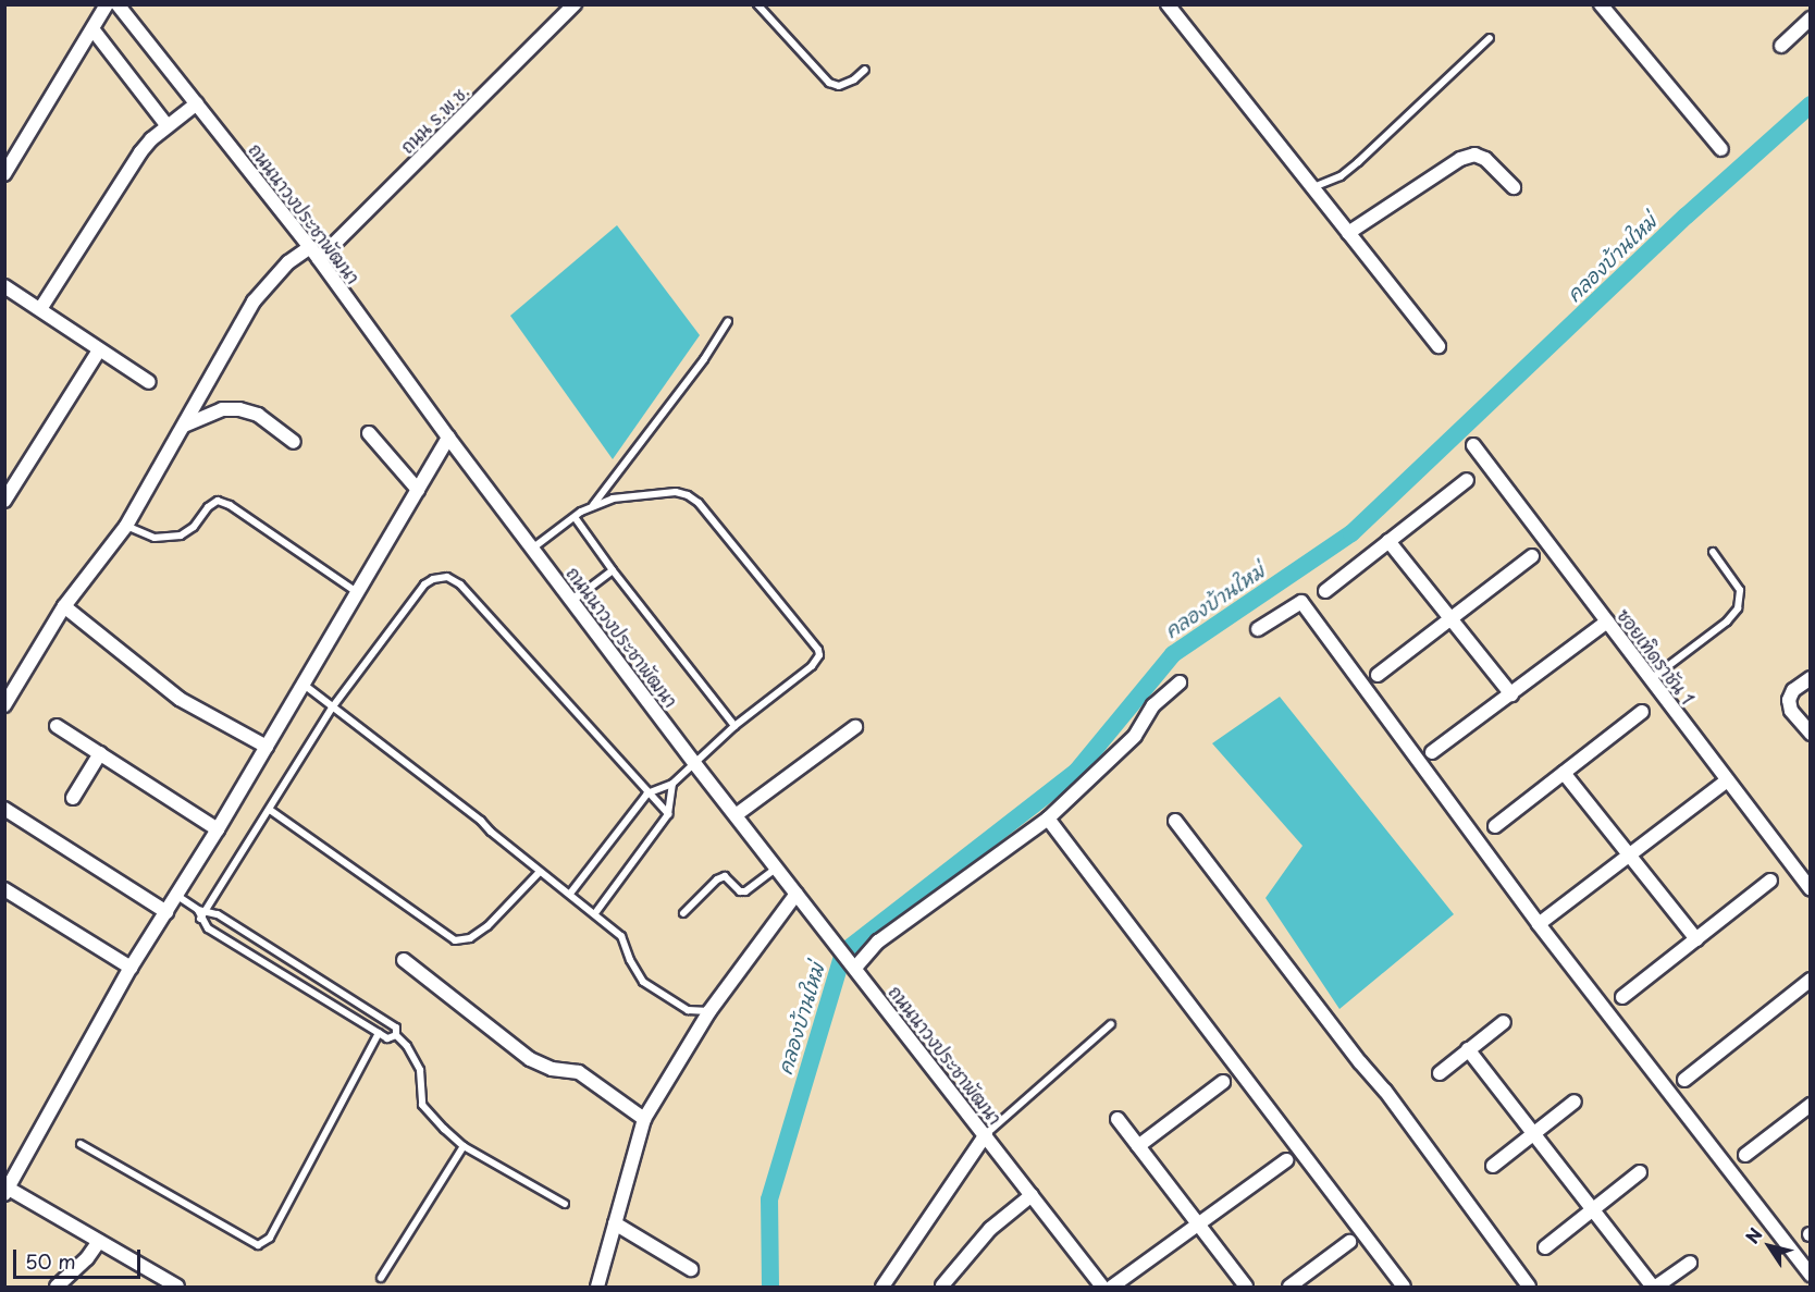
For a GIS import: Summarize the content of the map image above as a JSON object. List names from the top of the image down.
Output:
{
  "streets": {
    "street": ["ถนน ร.พ.ช.", "ถนนนาวงประชาพัฒนา", "ซอยเทิดราชัน 1"]
  },
  "crossings": [
    ["ถนน ร.พ.ช.", "ถนนนาวงประชาพัฒนา"]
  ],
  "water": ["คลองบ้านใหม่"],
  "scale_bar": "50 m",
  "north": "top left"
}
